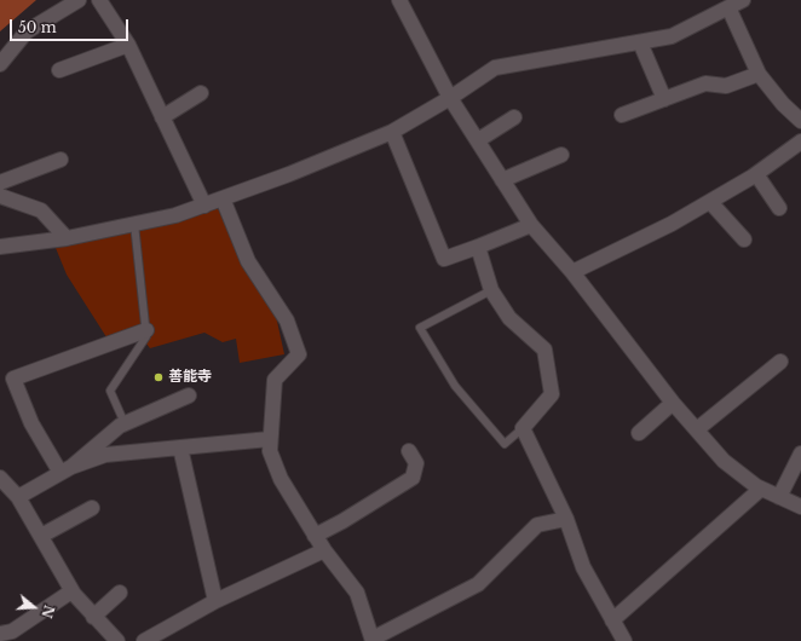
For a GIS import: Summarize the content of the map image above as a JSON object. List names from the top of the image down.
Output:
{
  "places": ["善能寺"],
  "scale_bar": "50 m",
  "north": "right"
}
